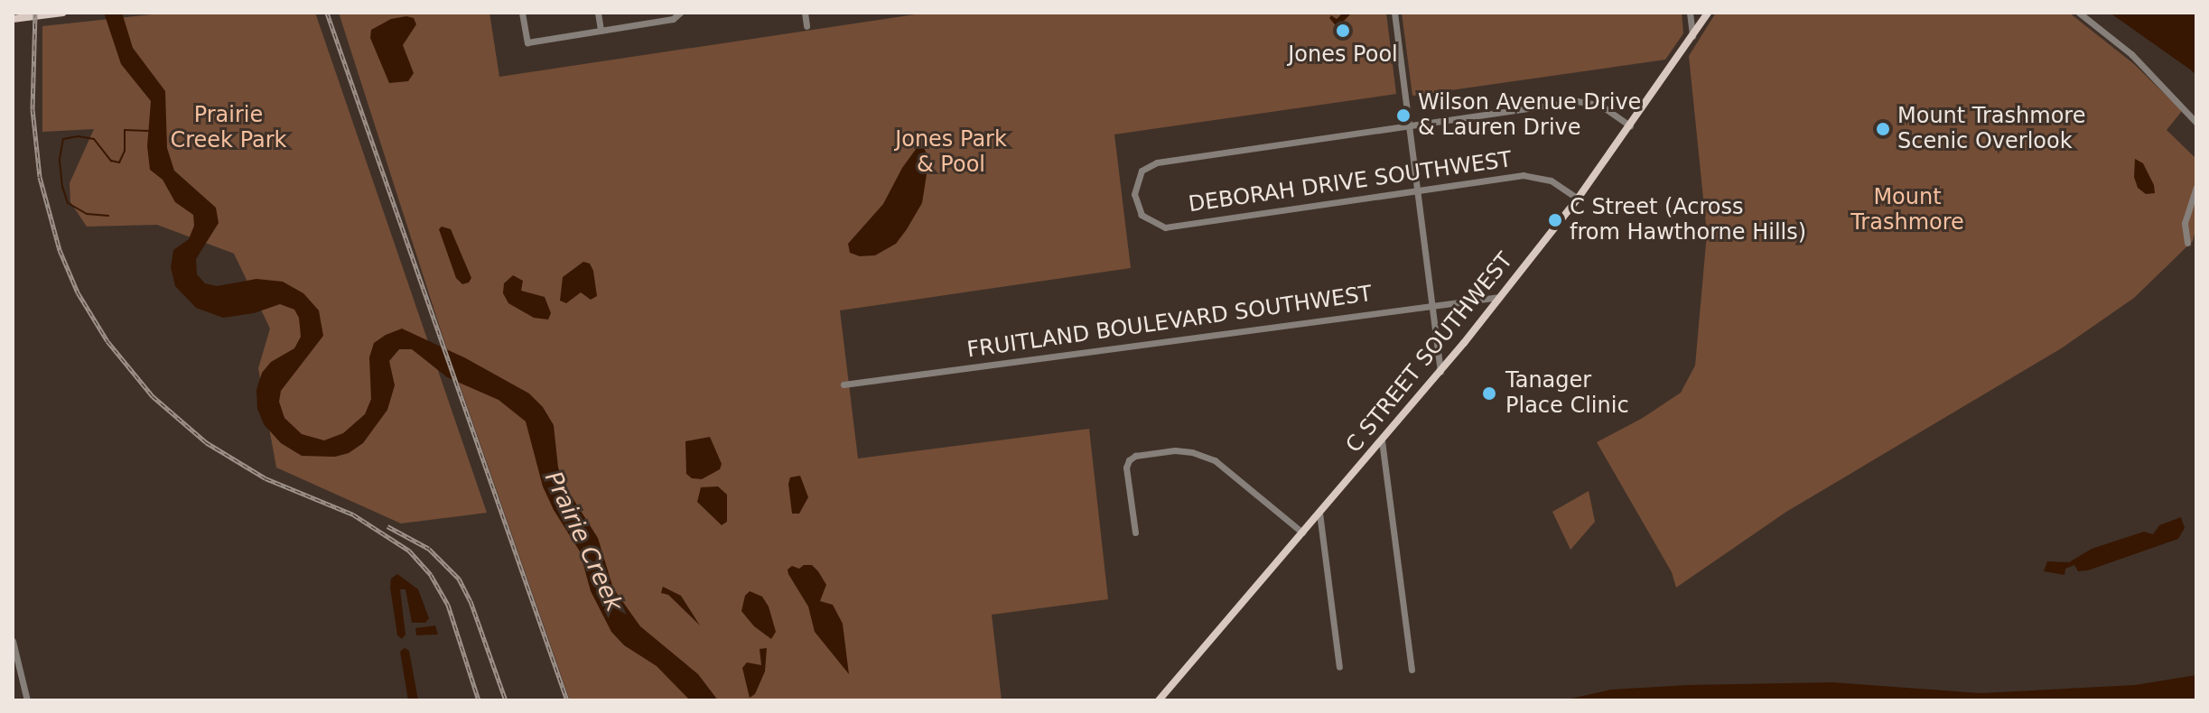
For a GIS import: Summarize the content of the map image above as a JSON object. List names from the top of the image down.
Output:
{
  "streets": {
    "main road": ["C STREET SOUTHWEST"],
    "street": ["DEBORAH DRIVE SOUTHWEST", "FRUITLAND BOULEVARD SOUTHWEST"]
  },
  "crossings": [
    ["DEBORAH DRIVE SOUTHWEST", "C STREET SOUTHWEST"],
    ["FRUITLAND BOULEVARD SOUTHWEST", "C STREET SOUTHWEST"]
  ],
  "water": ["Prairie Creek"],
  "parks": ["Prairie Creek Park", "Jones Park & Pool", "Mount Trashmore"],
  "places": [
    "Jones Pool",
    "Wilson Avenue Drive & Lauren Drive",
    "Mount Trashmore Scenic Overlook",
    "C Street (Across from Hawthorne Hills)",
    "Tanager Place Clinic"
  ]
}
